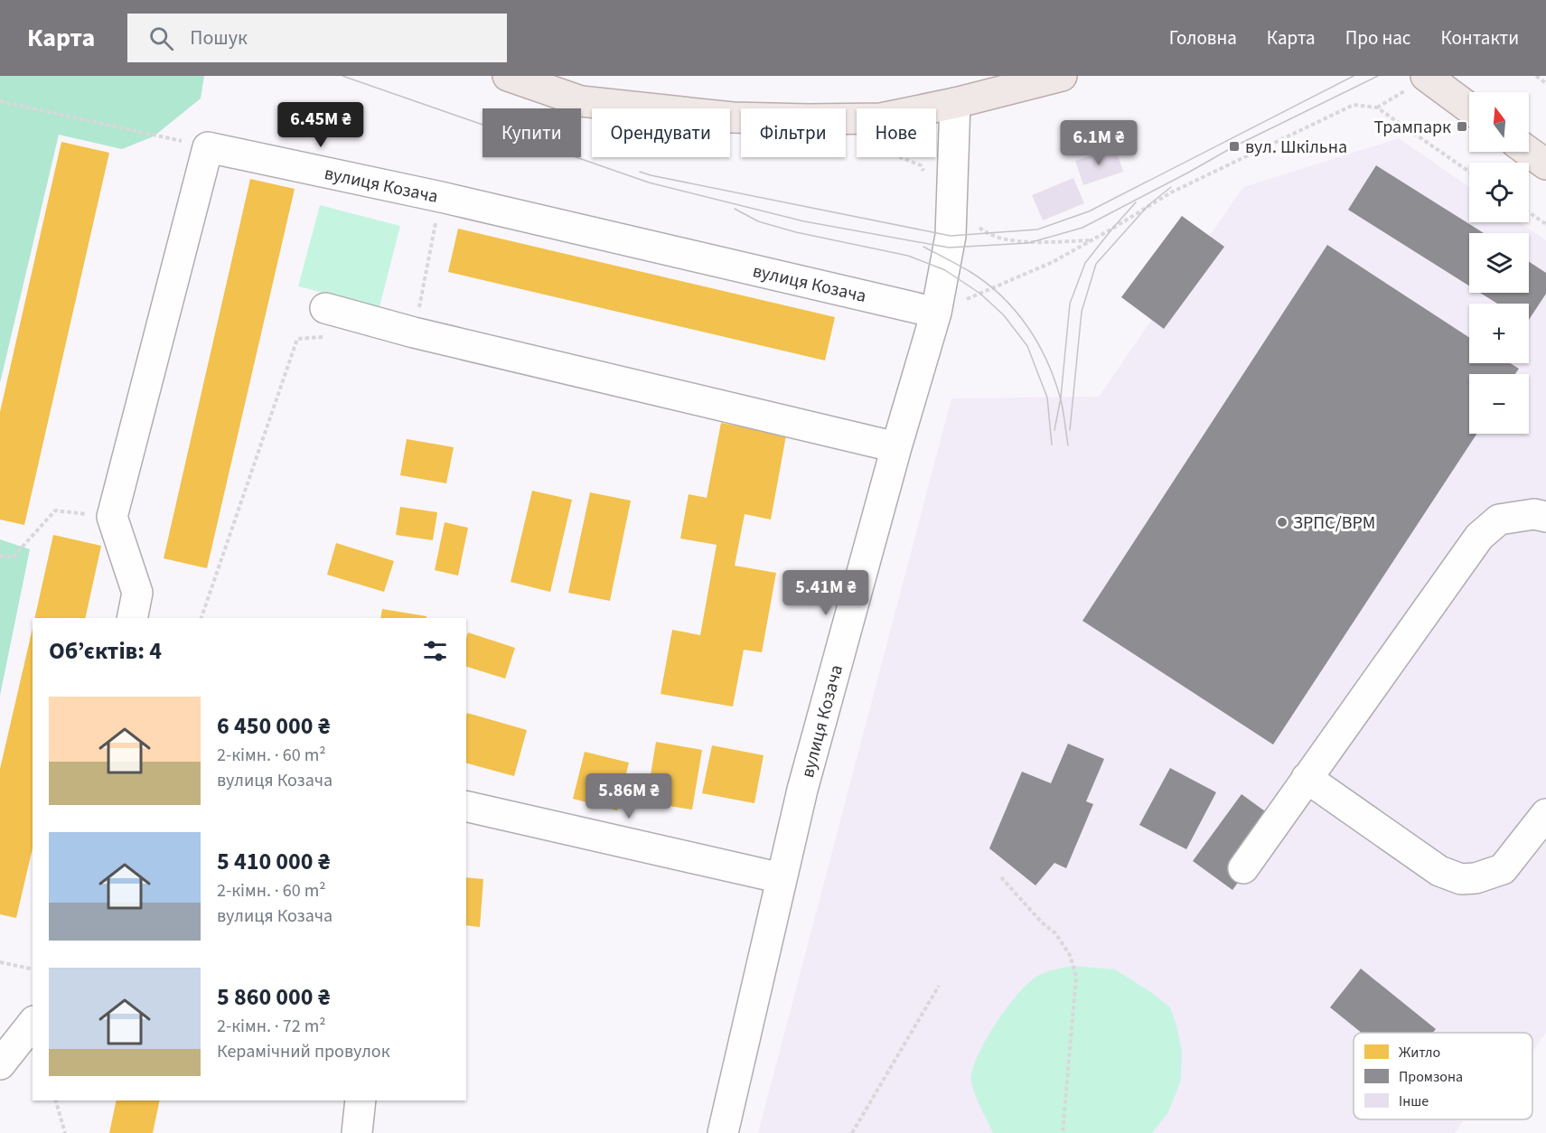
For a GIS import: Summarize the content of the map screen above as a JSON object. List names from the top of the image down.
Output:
{
  "streets": {
    "street": ["вулиця Козача"]
  },
  "places": {
    "transit": ["Трампарк", "вул. Шкільна"],
    "other": ["ЗРПС/ВРМ"]
  },
  "legend": ["Житло", "Промзона", "Інше"],
  "north": "top",
  "page": {
    "header": "Карта",
    "search": "Пошук",
    "nav": [
      "Головна",
      "Карта",
      "Про нас",
      "Контакти"
    ],
    "map_buttons": ["+", "−"],
    "price": [
      "6.45M ₴",
      "6.1M ₴",
      "5.41M ₴",
      "5.86M ₴"
    ],
    "chip": [
      "Купити",
      "Орендувати",
      "Фільтри",
      "Нове"
    ],
    "heading": "Об’єктів: 4",
    "list": [
      {
        "name": "6 450 000 ₴",
        "note": "2-кімн. · 60 m² · вулиця Козача"
      },
      {
        "name": "5 410 000 ₴",
        "note": "2-кімн. · 60 m² · вулиця Козача"
      },
      {
        "name": "5 860 000 ₴",
        "note": "2-кімн. · 72 m² · Керамічний провулок"
      }
    ]
  }
}
